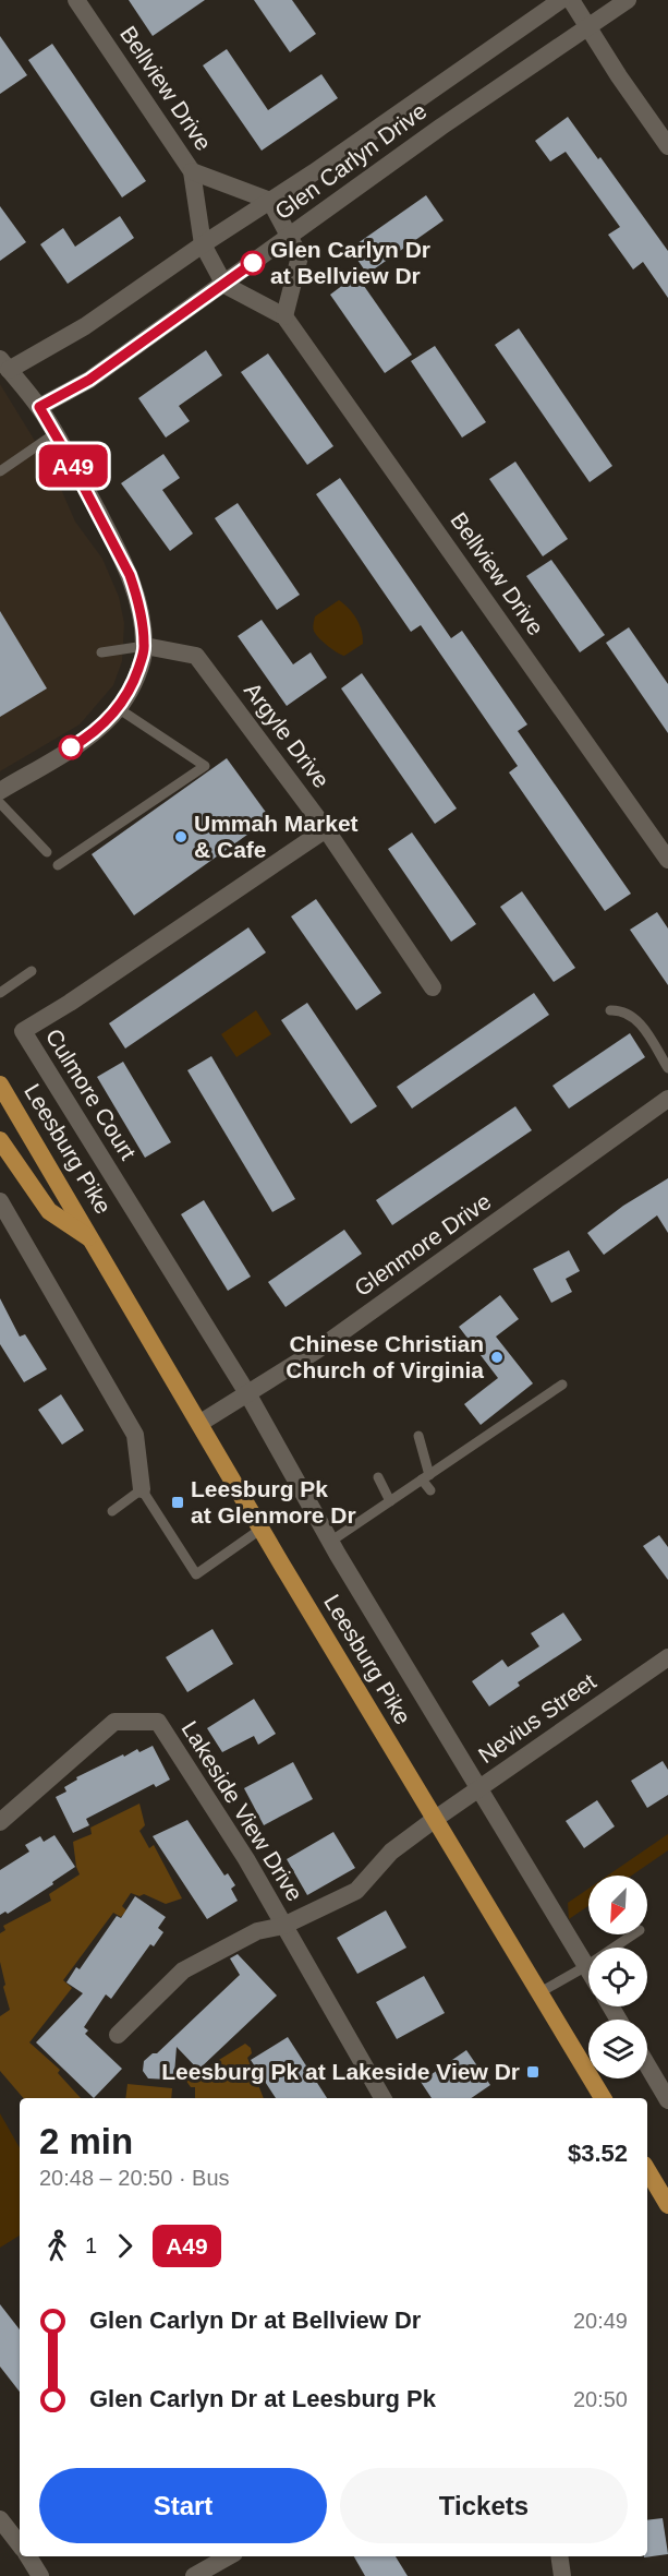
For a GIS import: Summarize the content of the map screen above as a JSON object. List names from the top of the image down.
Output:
{
  "streets": {
    "main road": ["Leesburg Pike"],
    "street": [
      "Bellview Drive",
      "Glen Carlyn Drive",
      "Argyle Drive",
      "Culmore Court",
      "Glenmore Drive",
      "Nevius Street",
      "Lakeside View Drive"
    ]
  },
  "crossings": [
    ["Bellview Drive", "Glen Carlyn Drive"],
    ["Glen Carlyn Drive", "Argyle Drive"],
    ["Argyle Drive", "Culmore Court"],
    ["Culmore Court", "Glenmore Drive"],
    ["Leesburg Pike", "Glenmore Drive"],
    ["Leesburg Pike", "Nevius Street"],
    ["Leesburg Pike", "Lakeside View Drive"],
    ["Nevius Street", "Lakeside View Drive"]
  ],
  "places": {
    "other": ["Glen Carlyn Dr at Bellview Dr", "Ummah Market & Cafe", "Chinese Christian Church of Virginia"],
    "transit": ["Leesburg Pk at Glenmore Dr", "Leesburg Pk at Lakeside View Dr"]
  },
  "lines": ["bus line A49"],
  "north": "bottom left",
  "page": {
    "on_map": "A49",
    "heading": ["2 min", "20:48 – 20:50 · Bus", "$3.52"],
    "legs": ["1", "A49"],
    "list": [
      {
        "name": "Glen Carlyn Dr at Bellview Dr",
        "value": "20:49"
      },
      {
        "name": "Glen Carlyn Dr at Leesburg Pk",
        "value": "20:50"
      }
    ],
    "buttons": ["Start", "Tickets"]
  }
}
